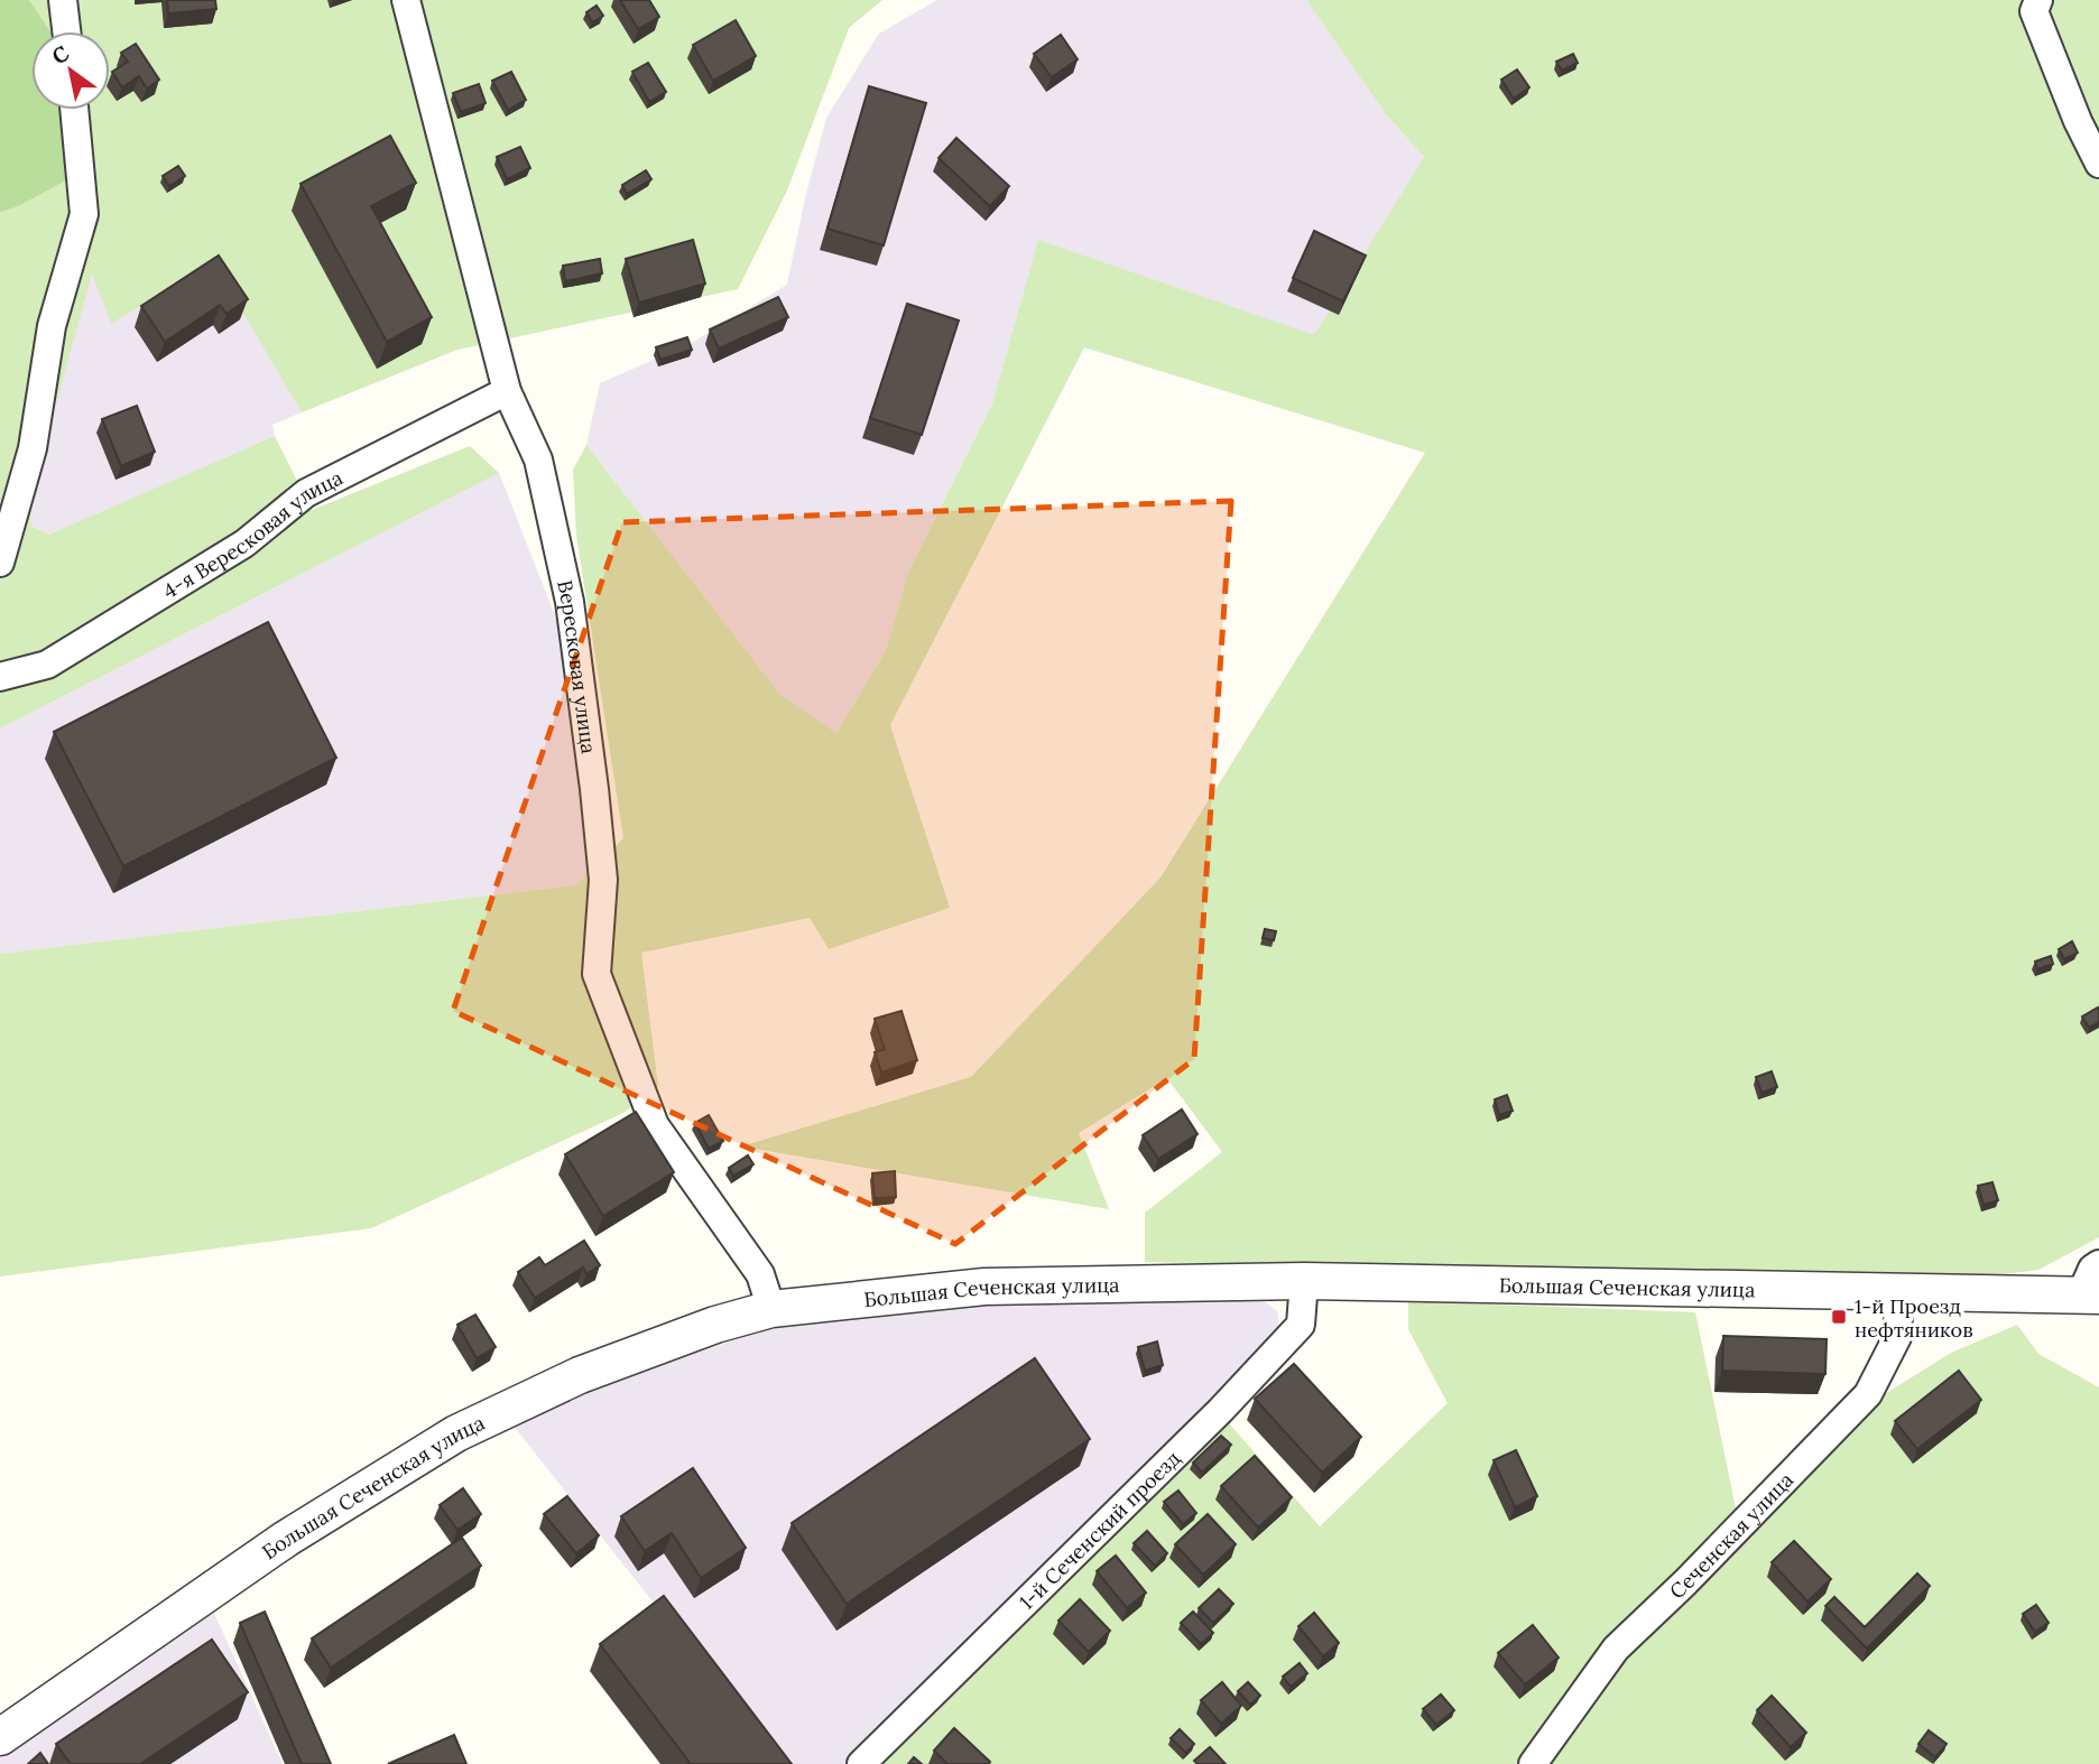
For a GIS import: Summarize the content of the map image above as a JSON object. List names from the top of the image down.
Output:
{
  "streets": {
    "street": [
      "4-я Вересковая улица",
      "Вересковая улица",
      "Большая Сеченская улица",
      "1-й Сеченский проезд",
      "Сеченская улица"
    ]
  },
  "crossings": [
    ["4-я Вересковая улица", "Вересковая улица"],
    ["Вересковая улица", "Большая Сеченская улица"],
    ["Большая Сеченская улица", "1-й Сеченский проезд"],
    ["Большая Сеченская улица", "Сеченская улица"]
  ],
  "places": {
    "transit": ["1-й Проезд нефтяников"]
  },
  "north": "top left"
}
